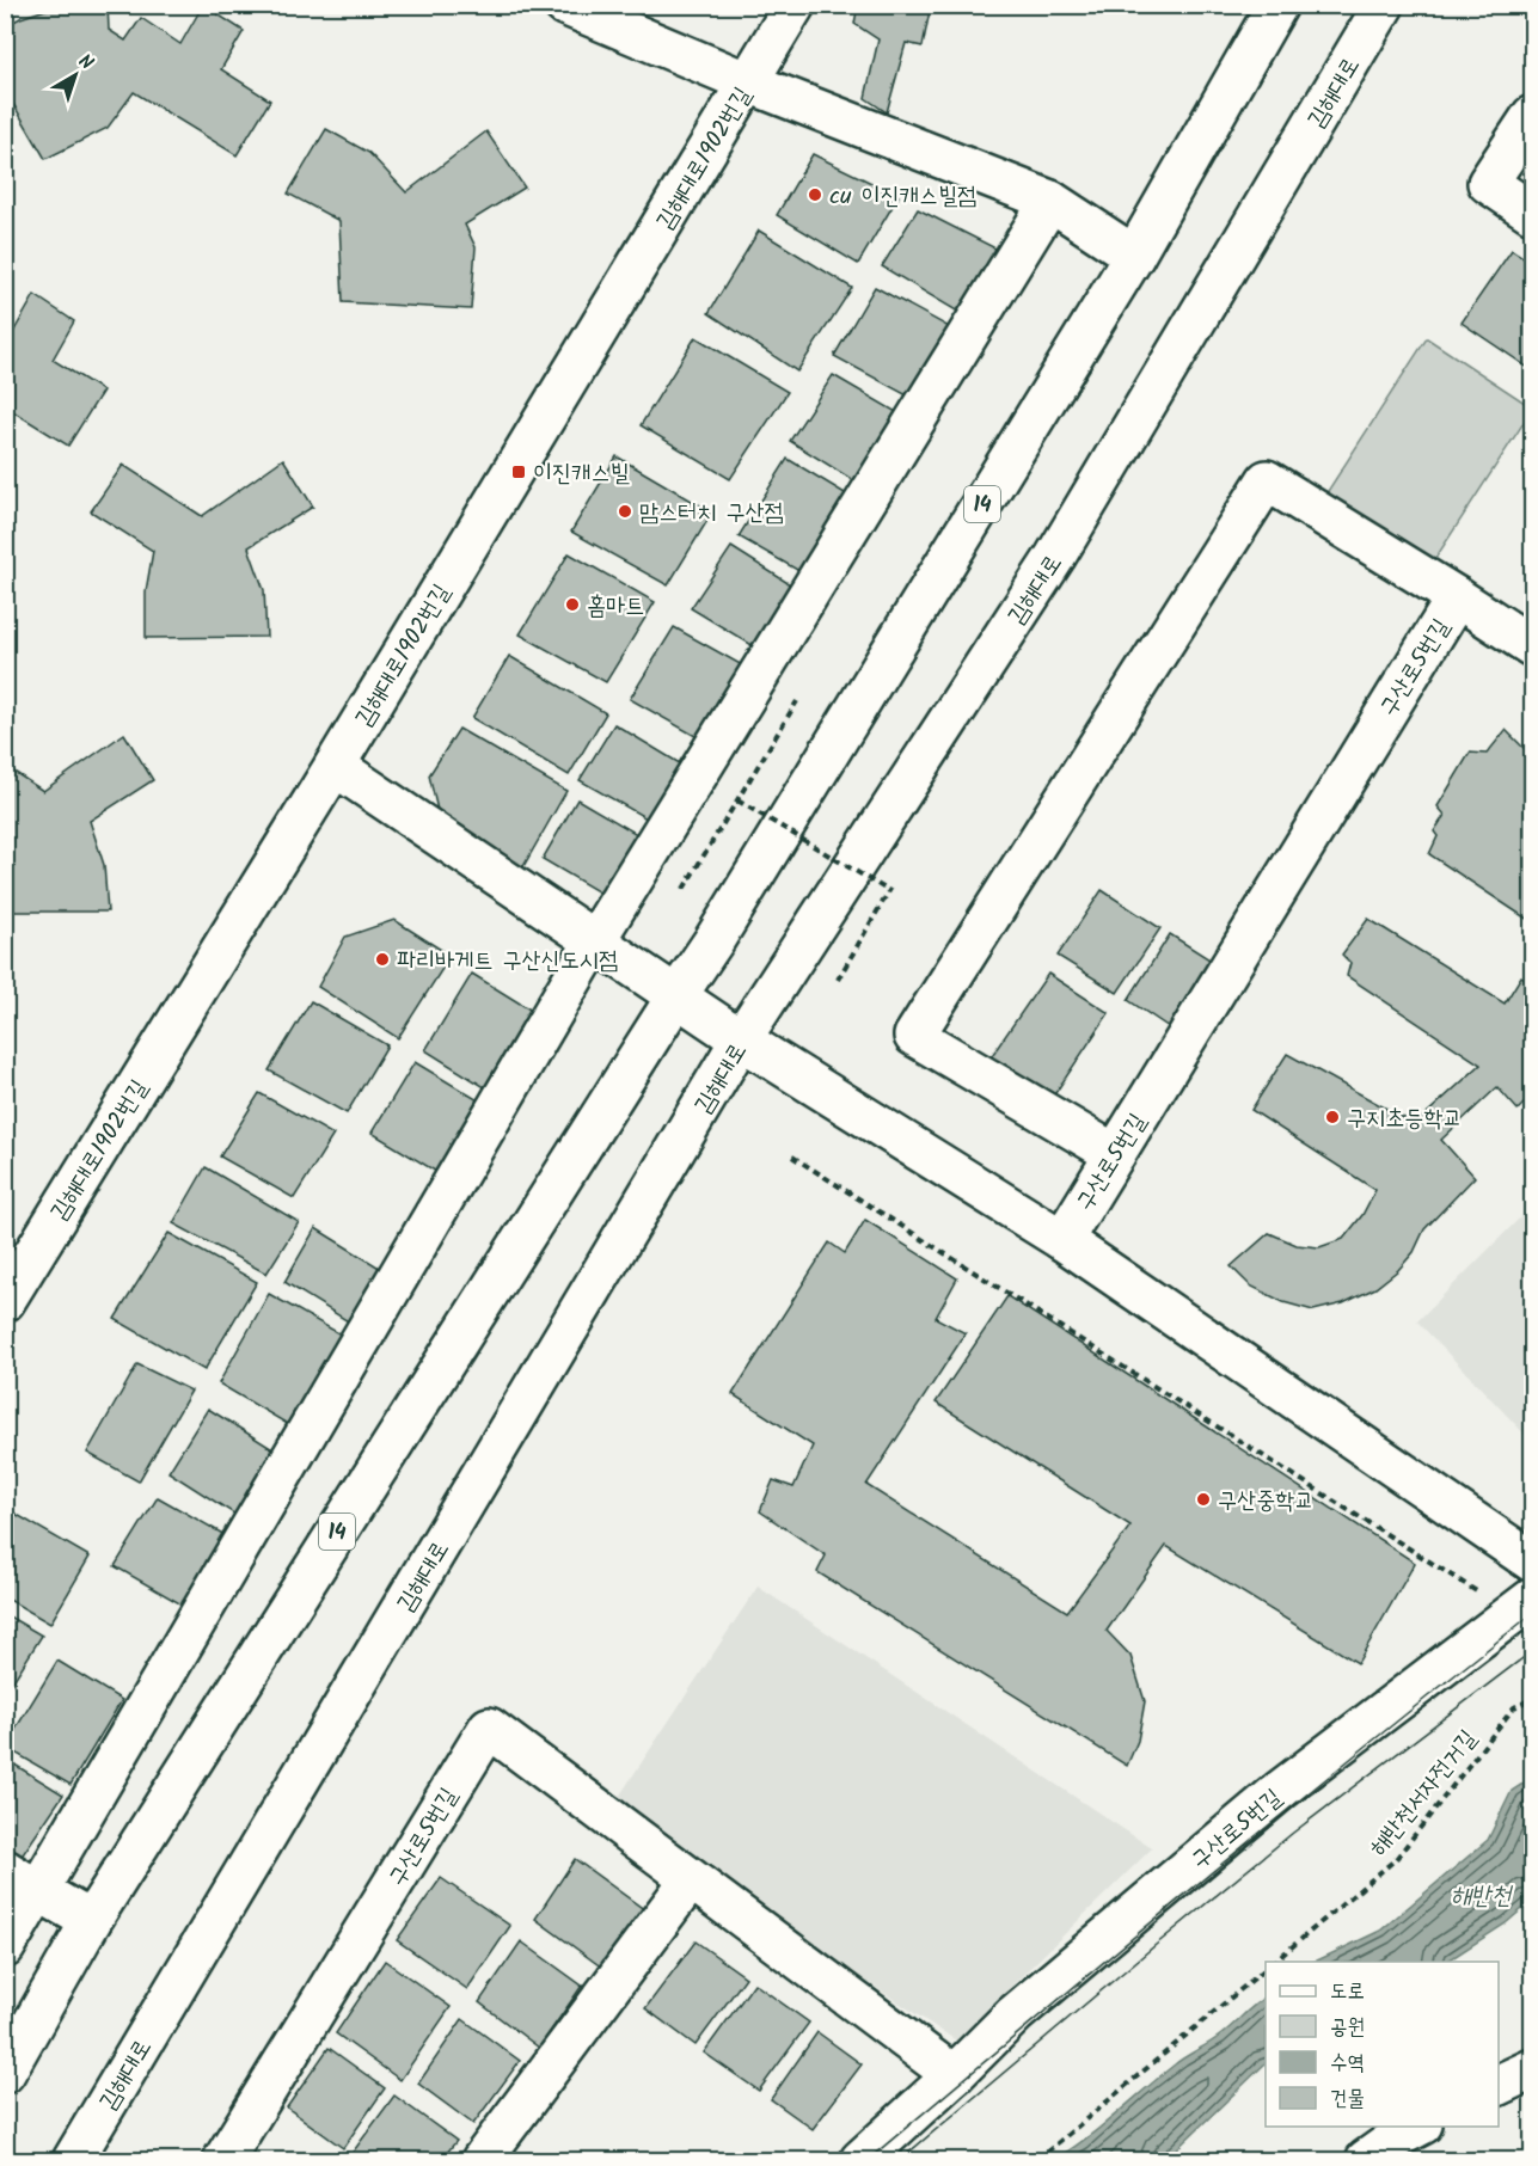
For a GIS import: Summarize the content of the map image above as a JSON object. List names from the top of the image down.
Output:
{
  "streets": {
    "street": [
      "김해대로",
      "김해대로1902번길",
      "14",
      "구산로5번길"
    ],
    "path": ["해반천서자전거길"]
  },
  "water": ["해반천"],
  "places": {
    "other": [
      "cu 이진캐스빌점",
      "맘스터치 구산점",
      "홈마트",
      "파리바게트 구산신도시점",
      "구지초등학교",
      "구산중학교"
    ],
    "transit": ["이진캐스빌"]
  },
  "legend": [
    "도로",
    "공원",
    "수역",
    "건물"
  ],
  "north": "top right"
}
